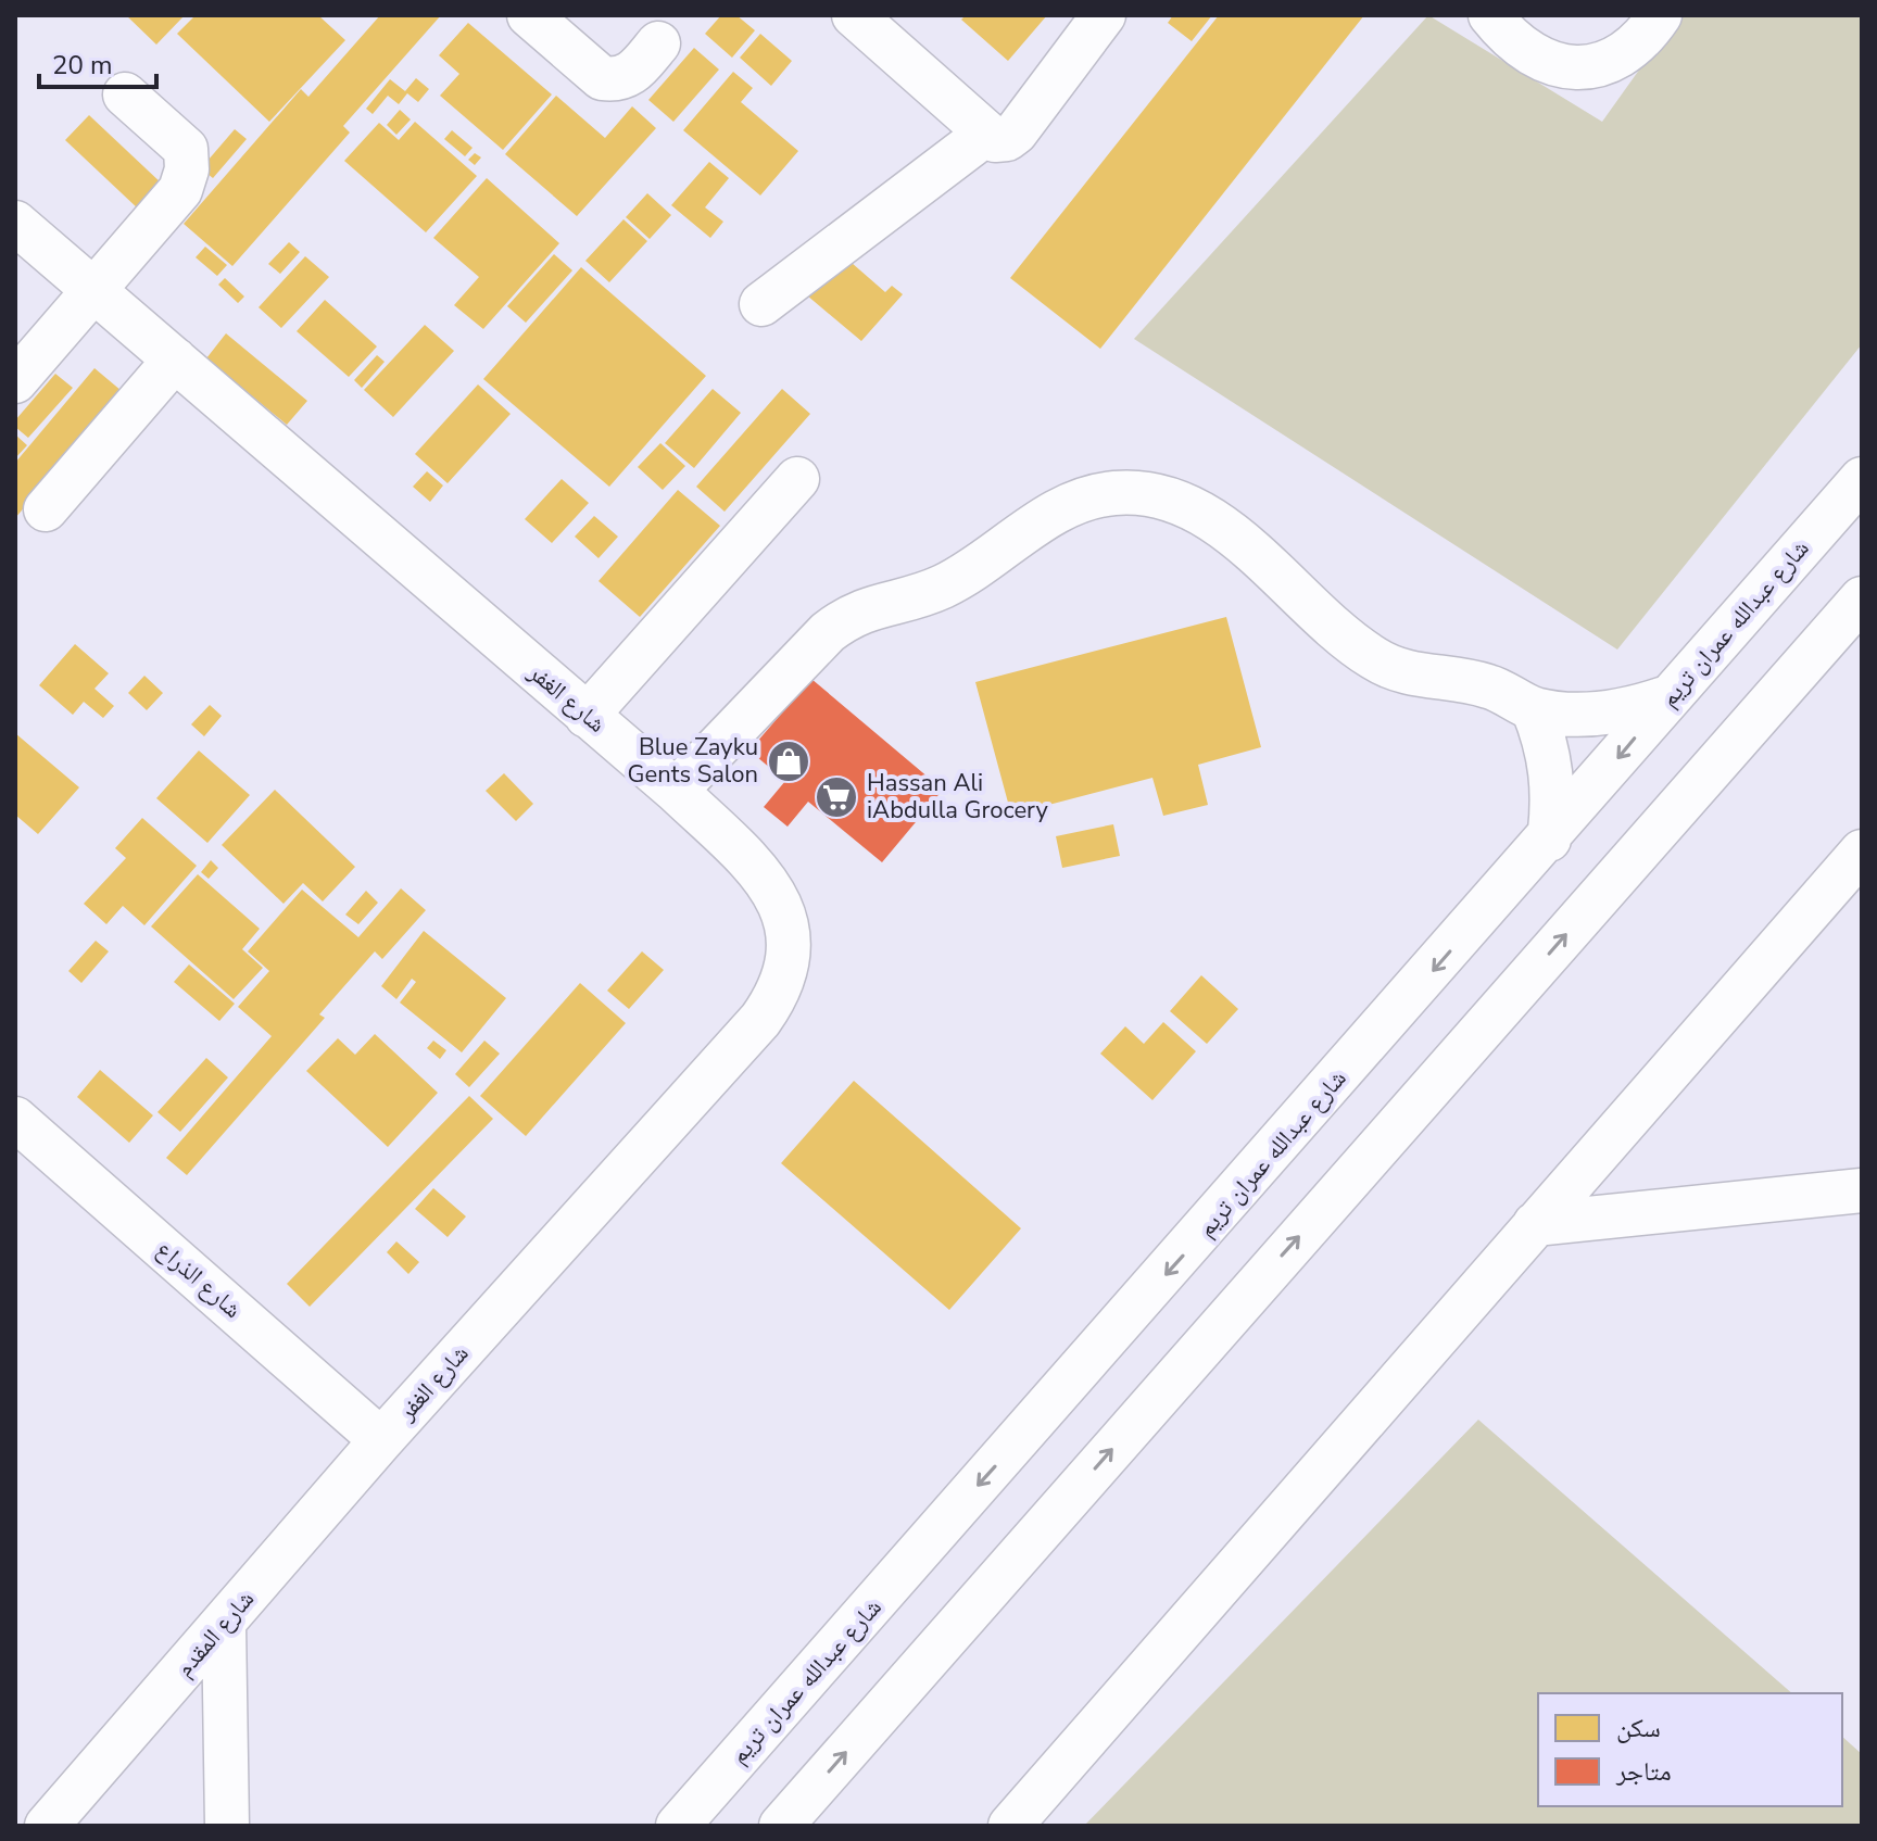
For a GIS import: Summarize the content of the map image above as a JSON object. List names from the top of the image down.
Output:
{
  "streets": {
    "street": [
      "شارع عبدالله عمران تريم",
      "شارع الغفر",
      "شارع الذراع",
      "شارع المقدم"
    ]
  },
  "crossings": [
    ["شارع الغفر", "شارع الذراع"],
    ["شارع الغفر", "شارع المقدم"],
    ["شارع الذراع", "شارع المقدم"]
  ],
  "places": {
    "shop": ["Blue Zayku Gents Salon"],
    "supermarket": ["Hassan Ali iAbdulla Grocery"]
  },
  "legend": ["سكن", "متاجر"],
  "scale_bar": "20 m"
}
